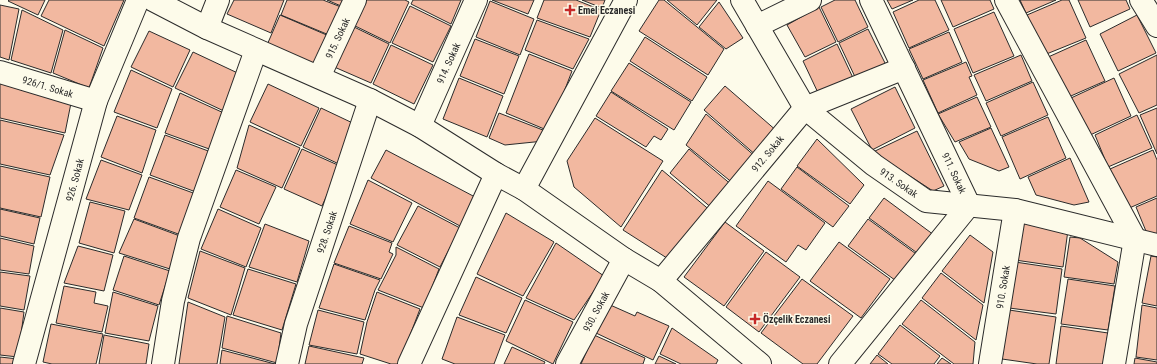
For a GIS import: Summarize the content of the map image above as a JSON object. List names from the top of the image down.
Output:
{
  "streets": {
    "street": [
      "915. Sokak",
      "914. Sokak",
      "926/1. Sokak",
      "912. Sokak",
      "911. Sokak",
      "926. Sokak",
      "913. Sokak",
      "928. Sokak",
      "910. Sokak",
      "930. Sokak"
    ]
  },
  "crossings": [
    ["926/1. Sokak", "926. Sokak"],
    ["912. Sokak", "911. Sokak"],
    ["912. Sokak", "913. Sokak"],
    ["911. Sokak", "913. Sokak"],
    ["913. Sokak", "910. Sokak"]
  ],
  "places": {
    "health": ["Emel Eczanesi", "Özçelik Eczanesi"]
  }
}
